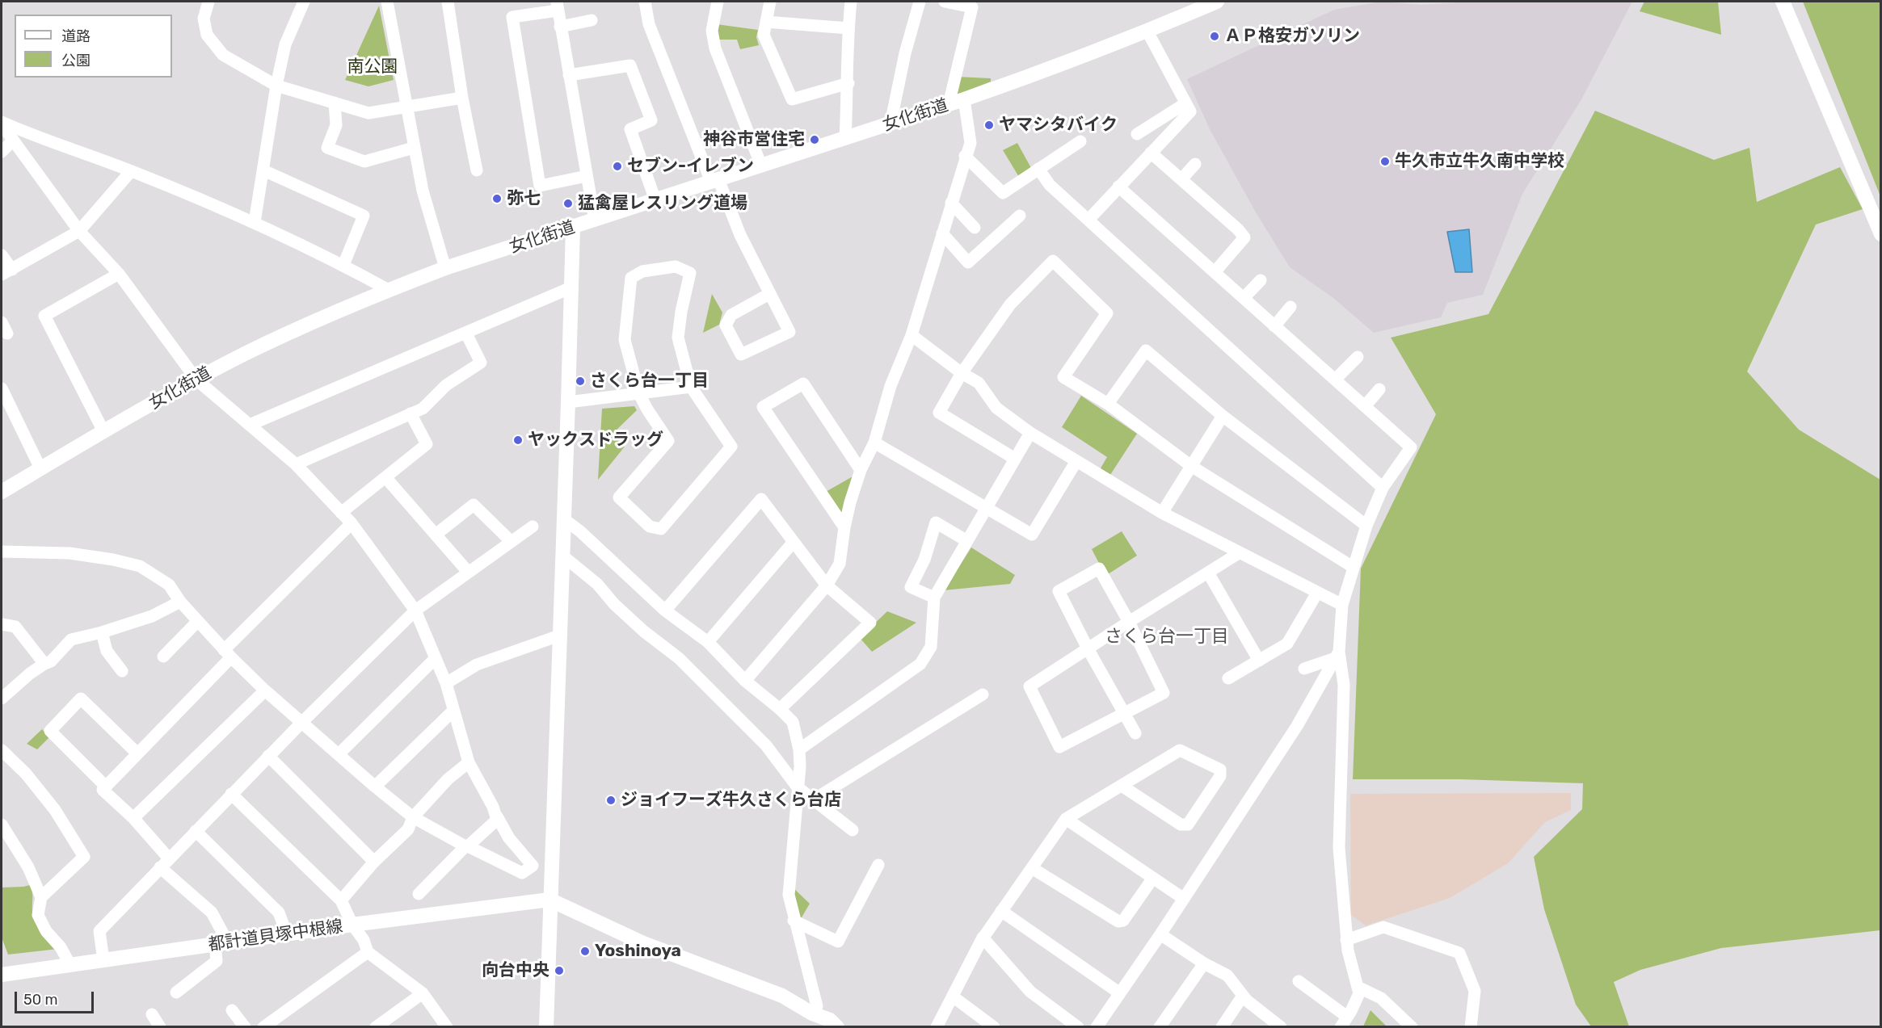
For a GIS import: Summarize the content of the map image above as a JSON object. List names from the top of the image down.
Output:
{
  "streets": {
    "street": ["女化街道", "都計道貝塚中根線"]
  },
  "districts": ["さくら台一丁目"],
  "parks": ["南公園"],
  "places": [
    "ＡＰ格安ガソリン",
    "ヤマシタバイク",
    "神谷市営住宅",
    "牛久市立牛久南中学校",
    "セブン-イレブン",
    "弥七",
    "猛禽屋レスリング道場",
    "さくら台一丁目",
    "ヤックスドラッグ",
    "ジョイフーズ牛久さくら台店",
    "Yoshinoya",
    "向台中央"
  ],
  "legend": ["道路", "公園"],
  "scale_bar": "50 m"
}
